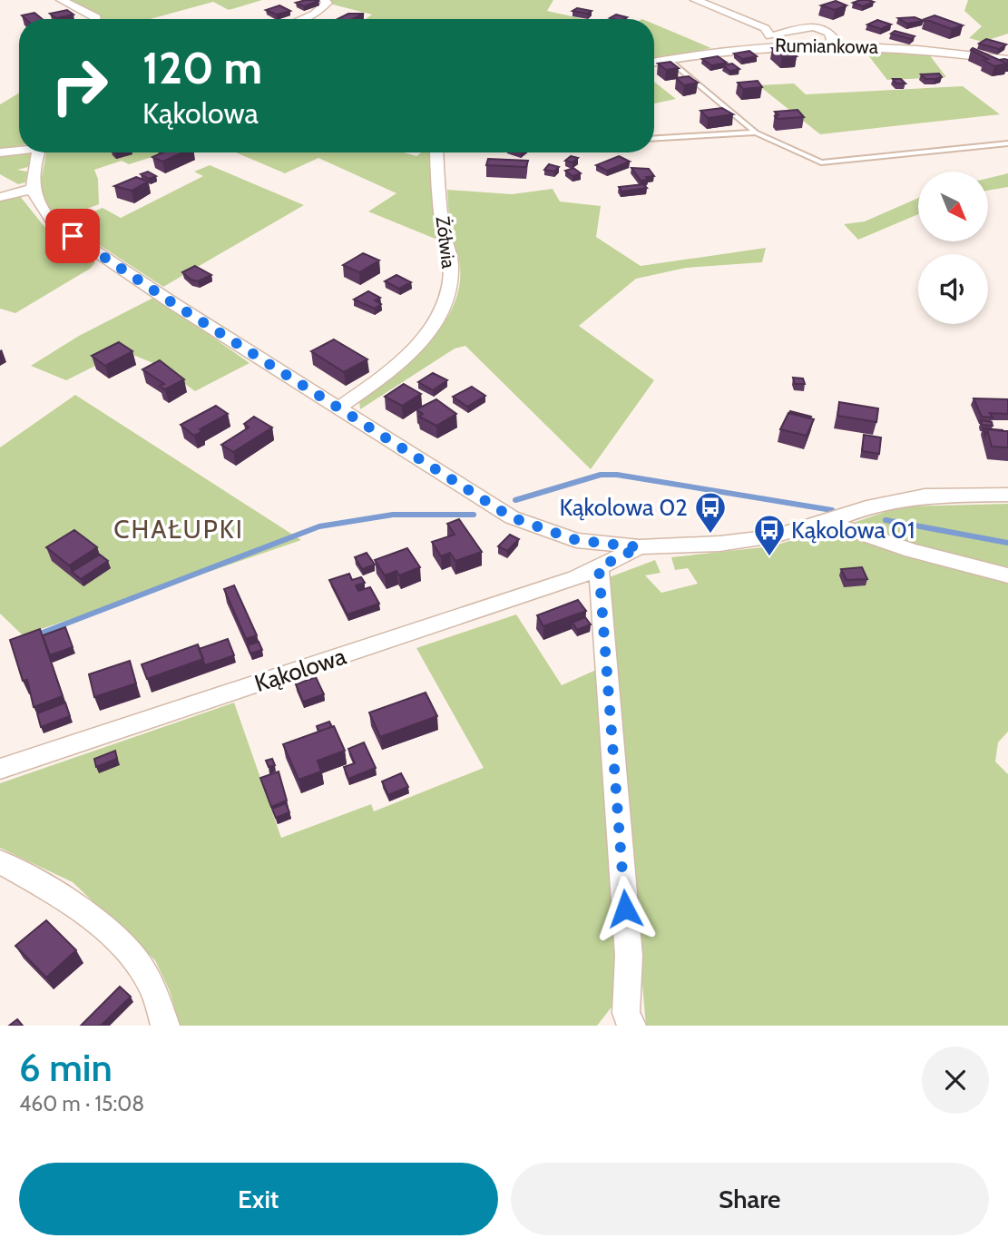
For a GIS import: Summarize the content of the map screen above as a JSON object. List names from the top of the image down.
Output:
{
  "streets": {
    "street": ["Rumiankowa", "Żółwia", "Kąkolowa"]
  },
  "districts": ["CHAŁUPKI"],
  "places": {
    "bus stop": ["Kąkolowa 02", "Kąkolowa 01"]
  },
  "north": "bottom right",
  "page": {
    "turn": ["120 m", "Kąkolowa"],
    "heading": ["6 min", "460 m · 15:08"],
    "buttons": ["Exit", "Share"]
  }
}
